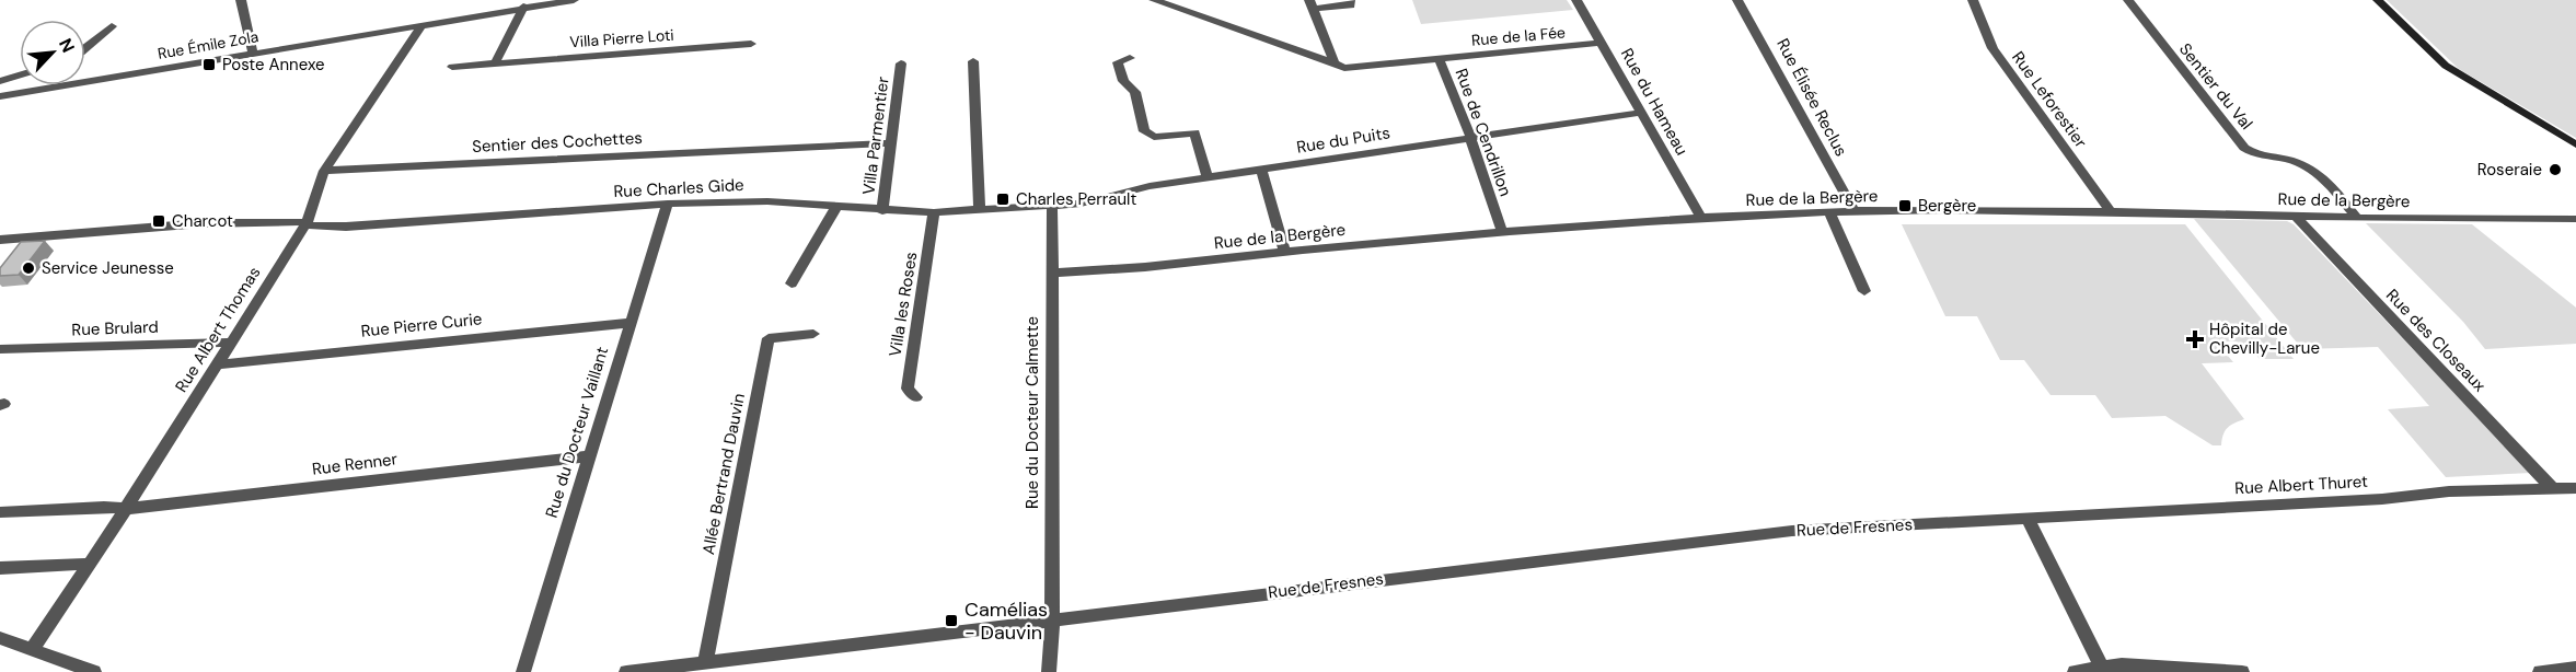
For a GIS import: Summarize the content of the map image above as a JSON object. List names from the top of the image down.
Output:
{
  "streets": {
    "street": [
      "Rue de la Fée",
      "Villa Pierre Loti",
      "Rue Émile Zola",
      "Sentier du Val",
      "Rue Élisée Reclus",
      "Rue Leforestier",
      "Rue du Hameau",
      "Rue de Cendrillon",
      "Villa Parmentier",
      "Rue du Puits",
      "Sentier des Cochettes",
      "Rue Charles Gide",
      "Rue de la Bergère",
      "Villa les Roses",
      "Rue Pierre Curie",
      "Rue Brulard",
      "Rue Albert Thomas",
      "Rue des Closeaux",
      "Rue du Docteur Calmette",
      "Rue du Docteur Vaillant",
      "Rue Renner",
      "Allée Bertrand Dauvin",
      "Rue Albert Thuret",
      "Rue de Fresnes"
    ]
  },
  "crossings": [
    ["Rue de la Fée", "Rue du Hameau"],
    ["Rue de la Fée", "Rue de Cendrillon"],
    ["Rue Émile Zola", "Rue Albert Thomas"],
    ["Sentier du Val", "Rue de la Bergère"],
    ["Rue Élisée Reclus", "Rue de la Bergère"],
    ["Rue Leforestier", "Rue de la Bergère"],
    ["Rue du Hameau", "Rue du Puits"],
    ["Rue du Hameau", "Rue de la Bergère"],
    ["Rue de Cendrillon", "Rue du Puits"],
    ["Rue de Cendrillon", "Rue de la Bergère"],
    ["Villa Parmentier", "Sentier des Cochettes"],
    ["Villa Parmentier", "Rue Charles Gide"],
    ["Rue du Puits", "Rue Charles Gide"],
    ["Rue du Puits", "Rue du Docteur Calmette"],
    ["Sentier des Cochettes", "Rue Albert Thomas"],
    ["Rue Charles Gide", "Villa les Roses"],
    ["Rue Charles Gide", "Rue Albert Thomas"],
    ["Rue Charles Gide", "Rue du Docteur Calmette"],
    ["Rue Charles Gide", "Rue du Docteur Vaillant"],
    ["Rue de la Bergère", "Rue des Closeaux"],
    ["Rue de la Bergère", "Rue du Docteur Calmette"],
    ["Rue Pierre Curie", "Rue Albert Thomas"],
    ["Rue Pierre Curie", "Rue du Docteur Vaillant"],
    ["Rue Brulard", "Rue Albert Thomas"],
    ["Rue Albert Thomas", "Rue Renner"],
    ["Rue des Closeaux", "Rue Albert Thuret"],
    ["Rue du Docteur Calmette", "Rue de Fresnes"],
    ["Rue du Docteur Vaillant", "Rue Renner"],
    ["Allée Bertrand Dauvin", "Rue de Fresnes"],
    ["Rue Albert Thuret", "Rue de Fresnes"]
  ],
  "places": {
    "transit": [
      "Poste Annexe",
      "Charles Perrault",
      "Bergère",
      "Charcot",
      "Camélias - Dauvin"
    ],
    "other": ["Roseraie", "Service Jeunesse"],
    "health": ["Hôpital de Chevilly-Larue"]
  },
  "north": "top right"
}
